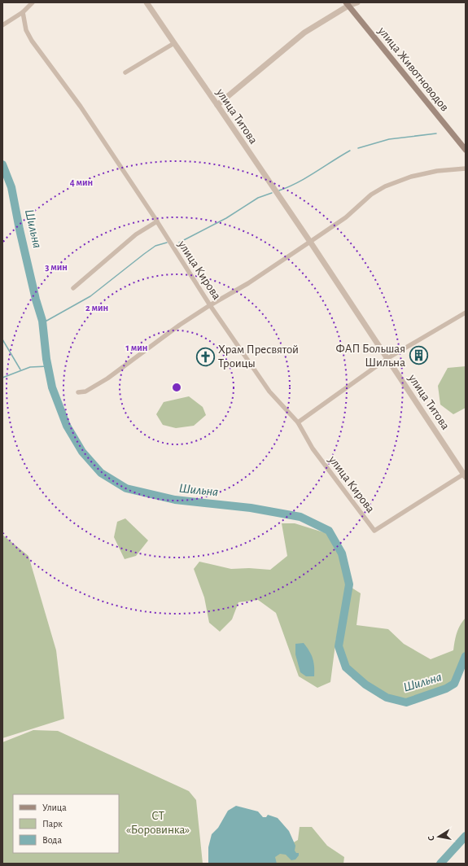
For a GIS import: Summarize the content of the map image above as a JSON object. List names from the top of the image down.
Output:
{
  "streets": {
    "main road": ["улица Животноводов"],
    "street": ["улица Титова", "улица Кирова"]
  },
  "crossings": [
    ["улица Титова", "улица Кирова"]
  ],
  "water": ["Шильна"],
  "parks": ["СТ «Боровинка»"],
  "places": {
    "building": ["ФАП Большая Шильна"],
    "church": ["Храм Пресвятой Троицы"]
  },
  "legend": ["Улица", "Парк", "Вода"],
  "north": "left",
  "rings": [
    "4 мин",
    "3 мин",
    "2 мин",
    "1 мин"
  ]
}
